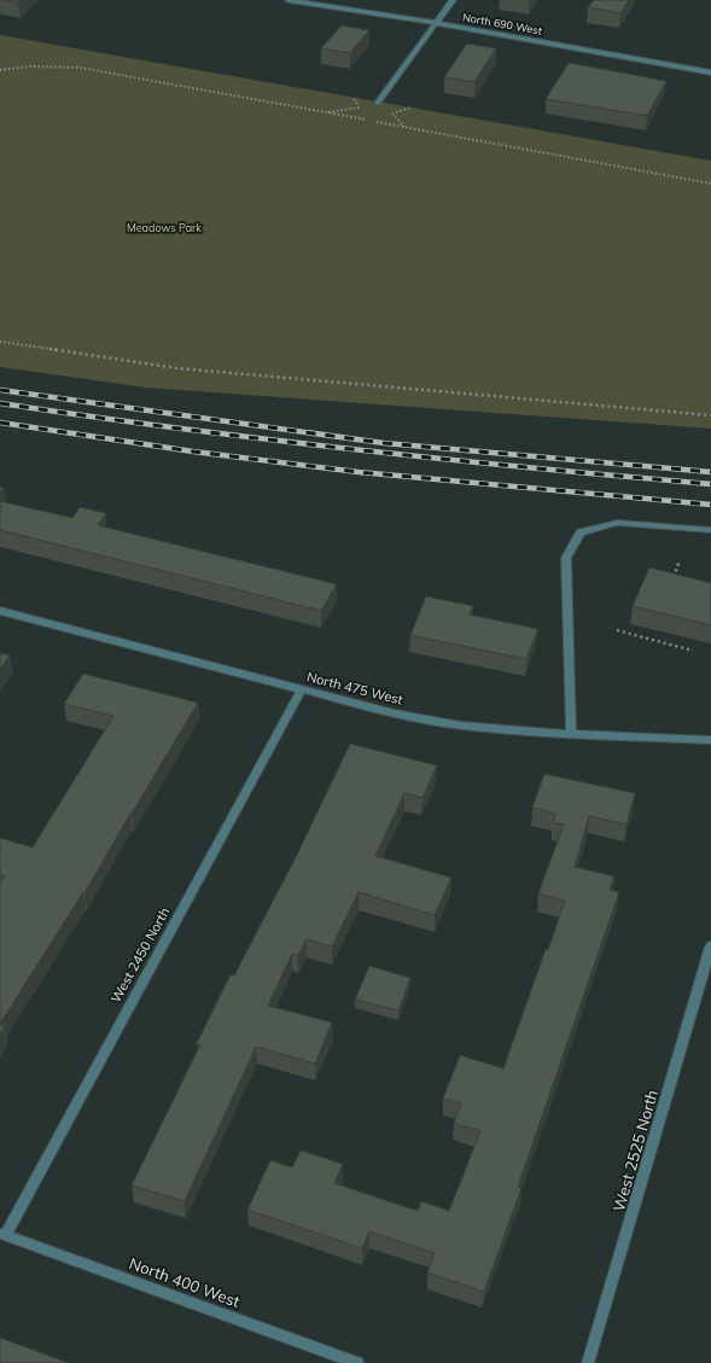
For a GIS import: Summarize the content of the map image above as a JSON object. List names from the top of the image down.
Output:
{
  "streets": {
    "street": [
      "North 690 West",
      "North 475 West",
      "West 2450 North",
      "West 2525 North",
      "North 400 West"
    ]
  },
  "crossings": [
    ["North 475 West", "West 2450 North"],
    ["West 2450 North", "North 400 West"]
  ],
  "parks": ["Meadows Park"]
}
